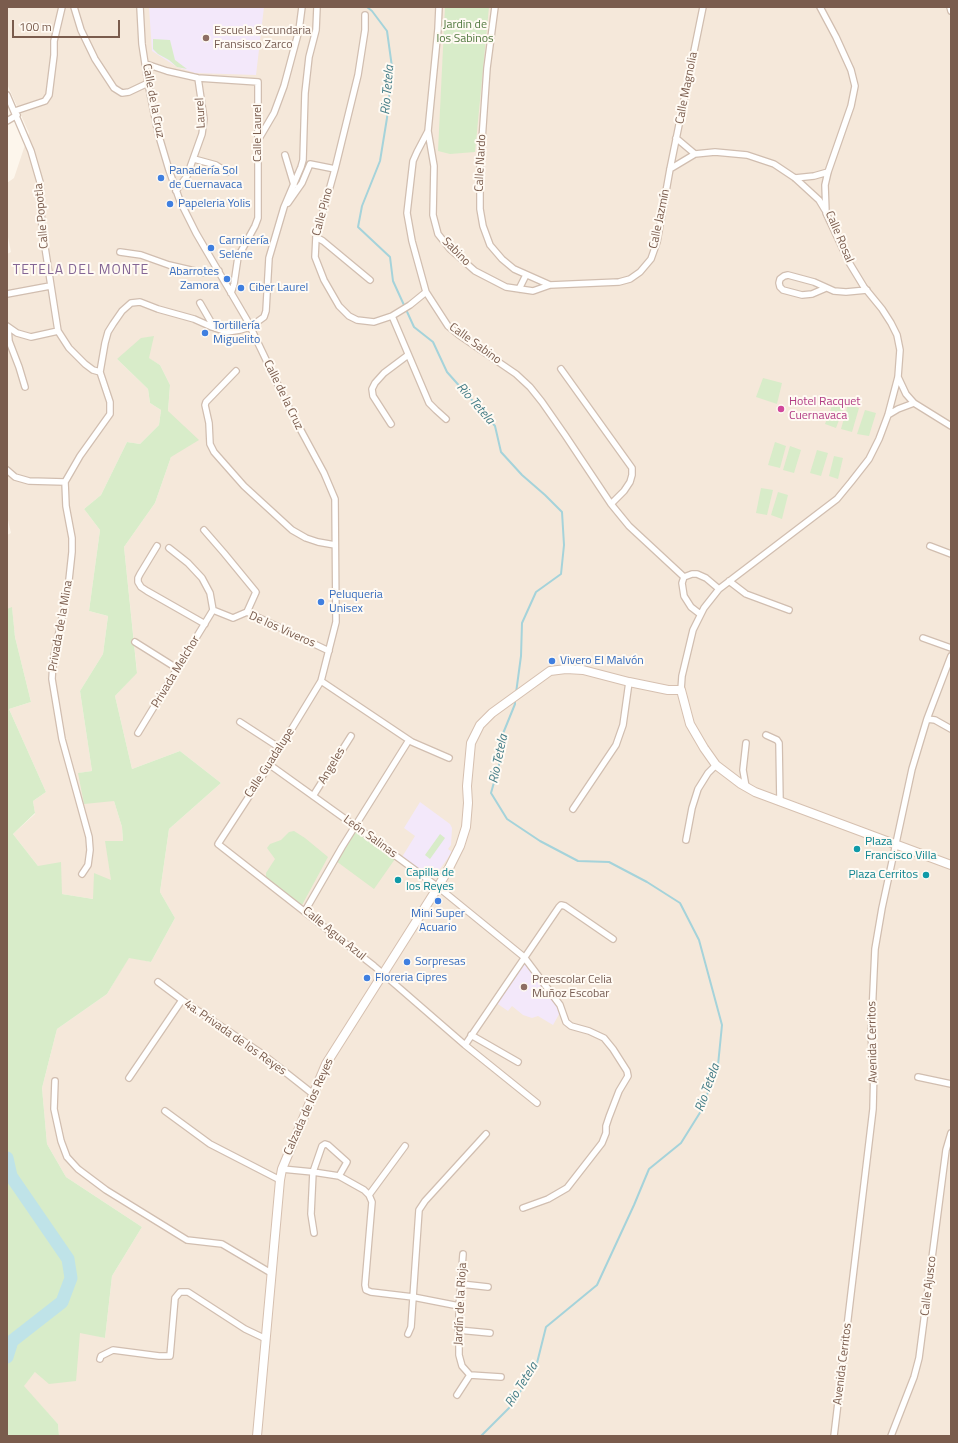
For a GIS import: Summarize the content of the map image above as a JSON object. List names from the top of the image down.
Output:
{
  "streets": {
    "street": [
      "Calle Magnolia",
      "Calle de la Cruz",
      "Laurel",
      "Calle Laurel",
      "Calle Nardo",
      "Calle Pino",
      "Calle Popotla",
      "Calle Jazmín",
      "Calle Rosal",
      "Sabino",
      "Calle Sabino",
      "Privada de la Mina",
      "De los Viveros",
      "Privada Melchor",
      "Calle Guadalupe",
      "Angeles",
      "León Salinas",
      "Calle Agua Azul",
      "4a. Privada de los Reyes",
      "Avenida Cerritos",
      "Calzada de los Reyes",
      "Calle Ajusco",
      "Jardín de la Rioja"
    ]
  },
  "crossings": [
    ["Calle Magnolia", "Calle Jazmín"],
    ["Calle de la Cruz", "Laurel"],
    ["Calle de la Cruz", "Calle Laurel"],
    ["Calle de la Cruz", "De los Viveros"],
    ["Calle de la Cruz", "Calle Guadalupe"],
    ["Laurel", "Calle Laurel"],
    ["Calle Nardo", "Calle Jazmín"],
    ["Calle Nardo", "Sabino"],
    ["Calle Pino", "Calle Sabino"],
    ["Calle Jazmín", "Sabino"],
    ["Calle Rosal", "Calzada de los Reyes"],
    ["Sabino", "Calle Sabino"],
    ["De los Viveros", "Privada Melchor"],
    ["Calle Guadalupe", "León Salinas"],
    ["Calle Guadalupe", "Calle Agua Azul"],
    ["Angeles", "León Salinas"],
    ["León Salinas", "Calzada de los Reyes"],
    ["Calle Agua Azul", "Calzada de los Reyes"],
    ["4a. Privada de los Reyes", "Calzada de los Reyes"]
  ],
  "districts": ["TETELA DEL MONTE"],
  "water": ["Rio Tetela"],
  "parks": ["Jardin de los Sabinos"],
  "places": [
    "Escuela Secundaria Fransisco Zarco",
    "Panadería Sol de Cuernavaca",
    "Papeleria Yolis",
    "Carnicería Selene",
    "Abarrotes Zamora",
    "Ciber Laurel",
    "Tortillería Miguelito",
    "Hotel Racquet Cuernavaca",
    "Peluqueria Unisex",
    "Vivero El Malvón",
    "Plaza Francisco Villa",
    "Plaza Cerritos",
    "Capilla de los Reyes",
    "Mini Super Acuario",
    "Sorpresas",
    "Floreria Cipres",
    "Preescolar Celia Muñoz Escobar"
  ],
  "scale_bar": "100 m"
}
